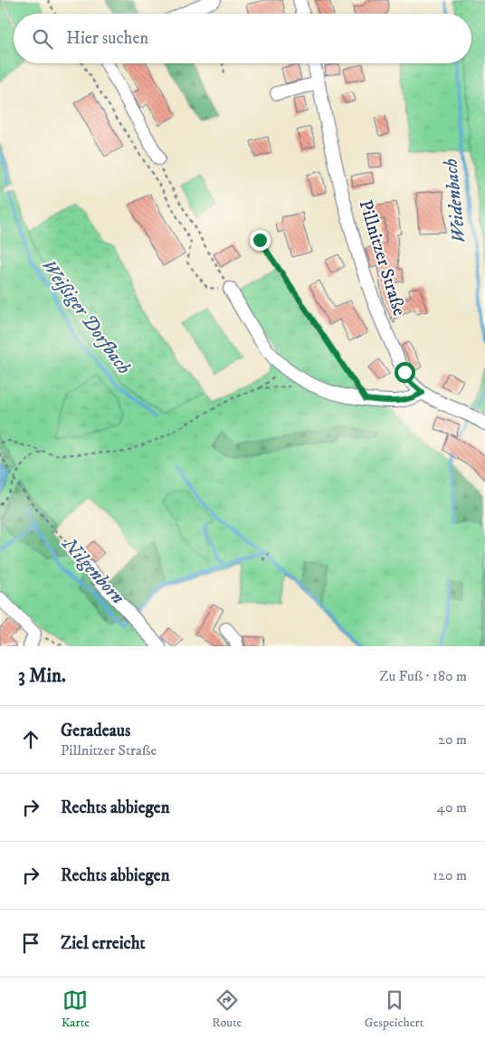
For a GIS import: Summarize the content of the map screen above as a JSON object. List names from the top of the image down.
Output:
{
  "streets": {
    "street": ["Pillnitzer Straße"]
  },
  "water": ["Weidenbach", "Weißiger Dorfbach", "Nilgenborn"],
  "page": {
    "search": "Hier suchen",
    "heading": ["3 Min.", "Zu Fuß · 180 m"],
    "list": [
      ["Geradeaus", "Pillnitzer Straße", "20 m"],
      ["Rechts abbiegen", "40 m"],
      ["Rechts abbiegen", "120 m"],
      "Ziel erreicht"
    ],
    "nav": ["Karte", "Route", "Gespeichert"]
  }
}
